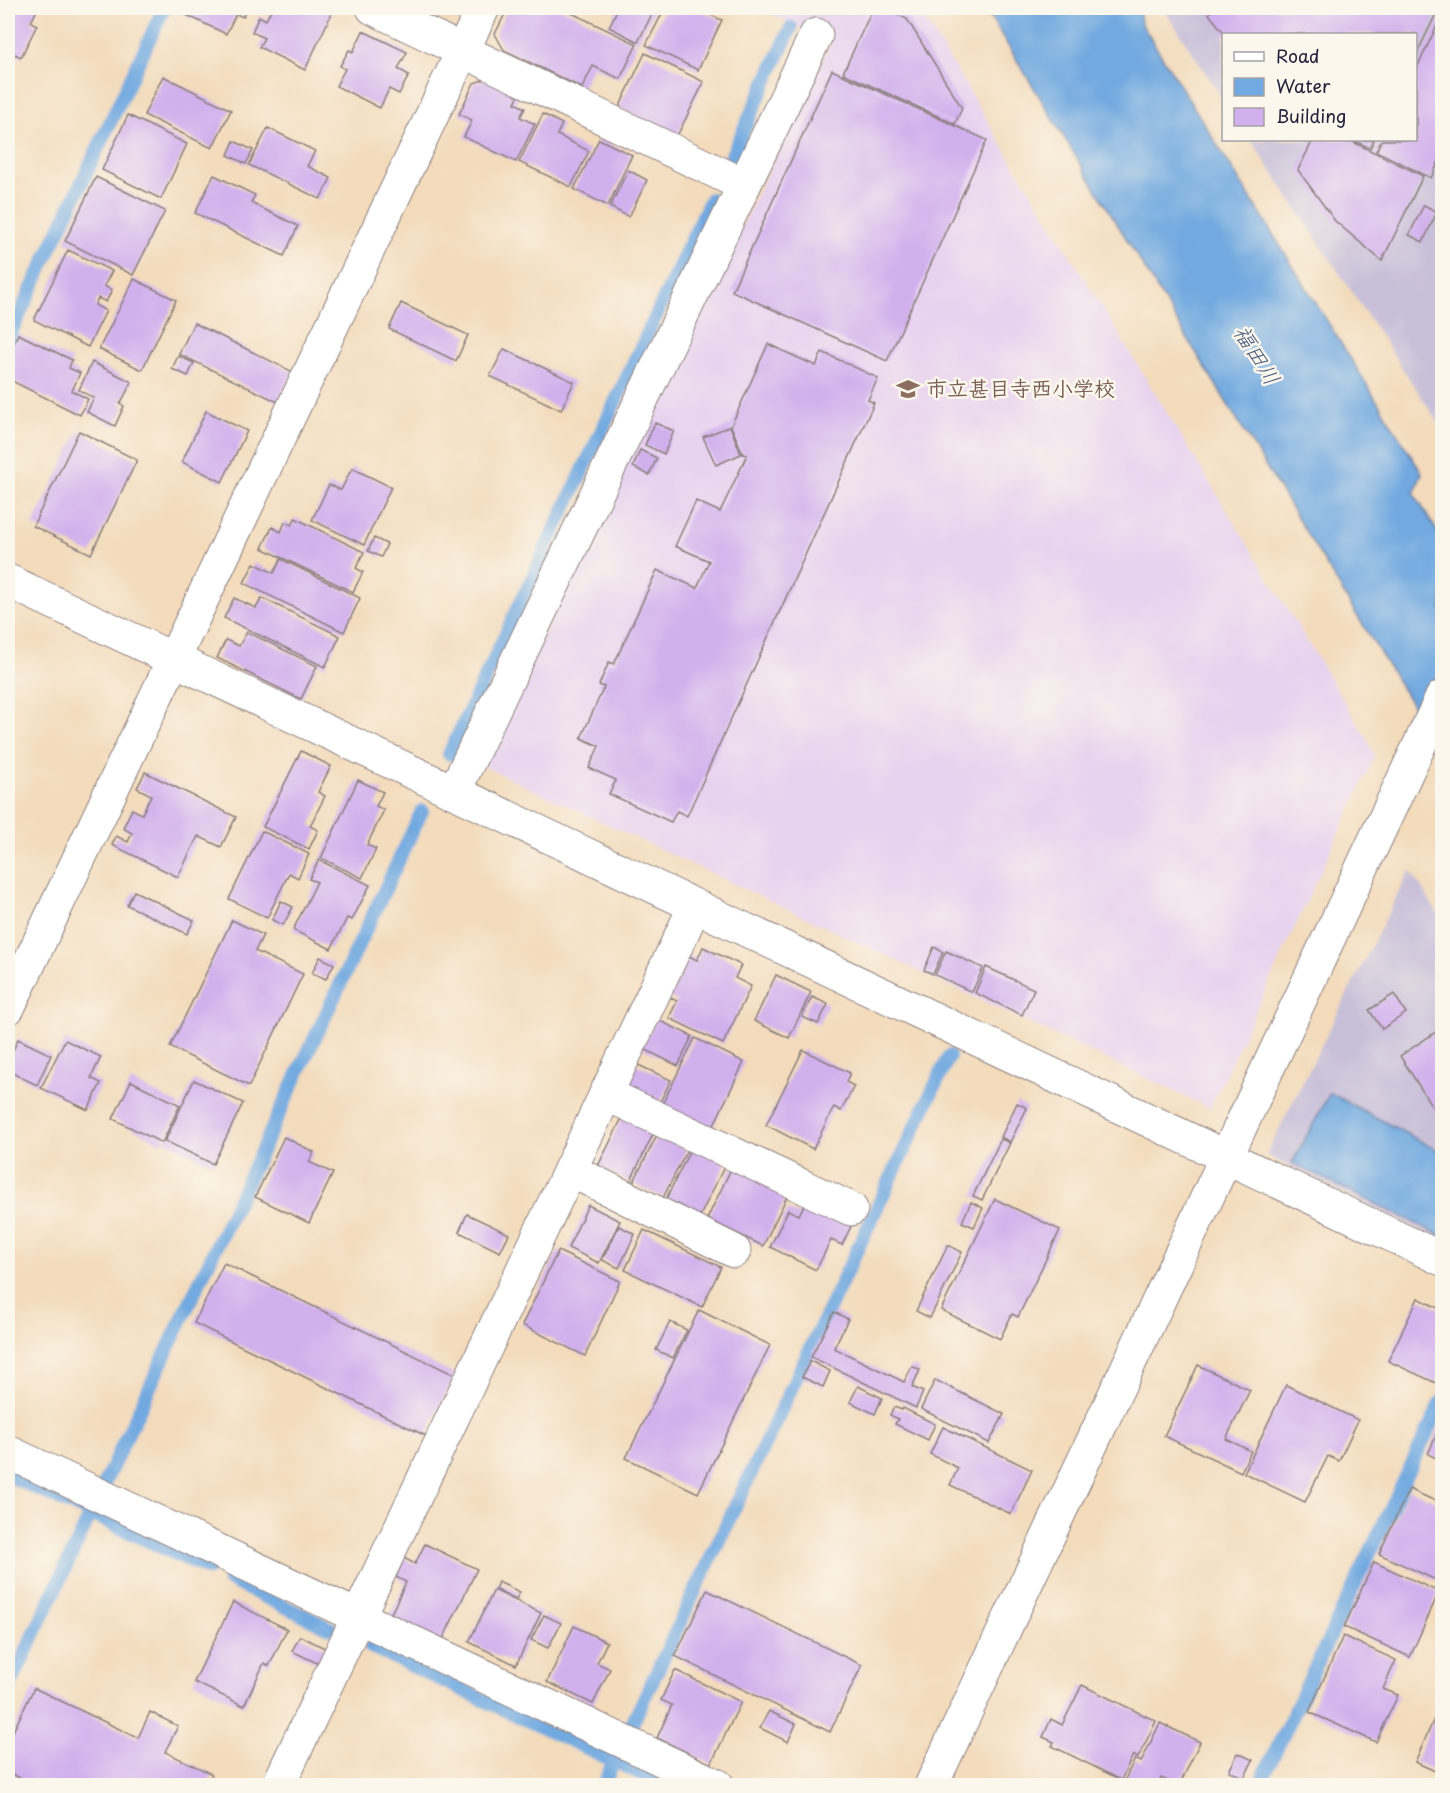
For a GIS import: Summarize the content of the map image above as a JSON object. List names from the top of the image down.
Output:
{
  "water": ["福田川"],
  "places": {
    "school or university": ["市立甚目寺西小学校"]
  },
  "legend": ["Road", "Water", "Building"]
}
